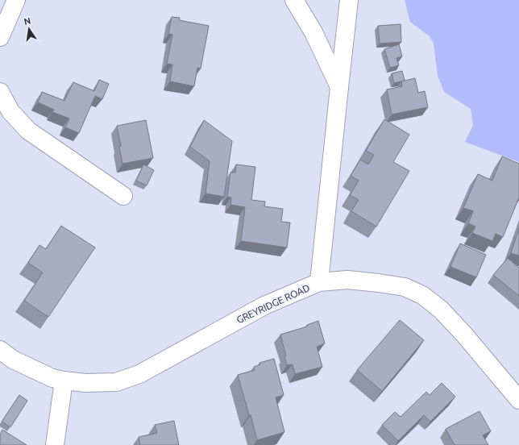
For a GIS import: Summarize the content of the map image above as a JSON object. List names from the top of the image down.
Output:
{
  "streets": {
    "street": ["GREYRIDGE ROAD"]
  },
  "north": "top"
}
